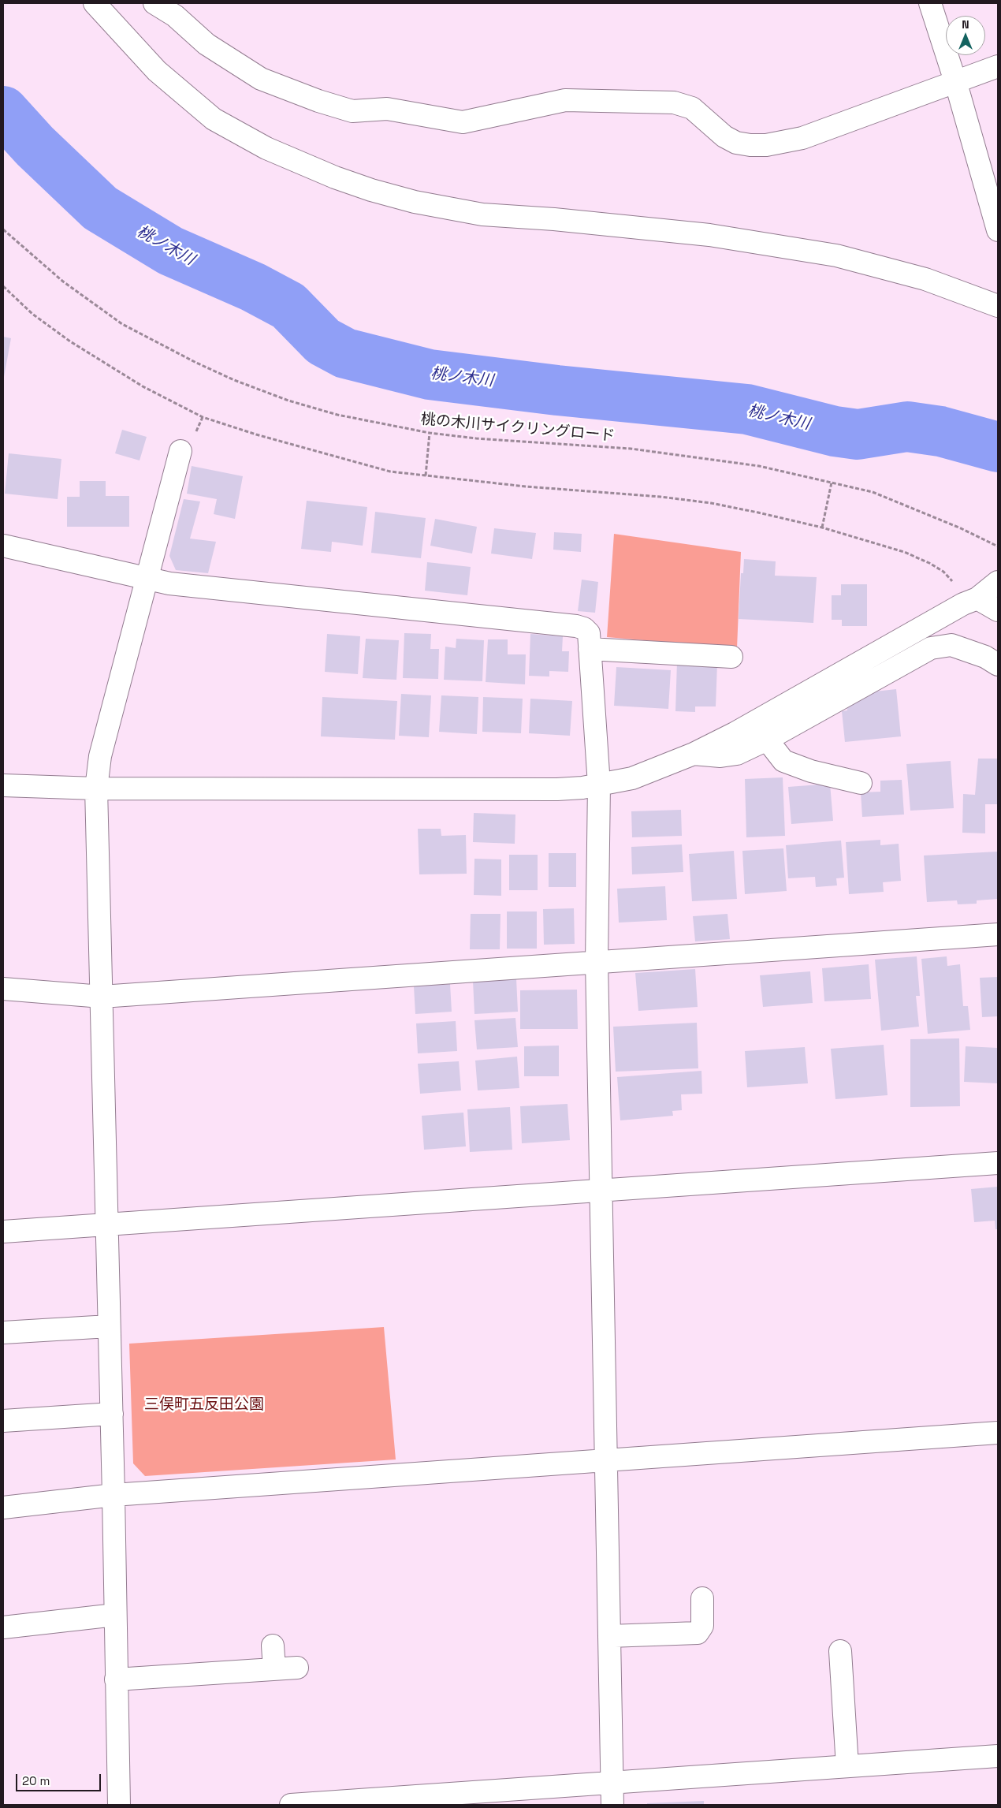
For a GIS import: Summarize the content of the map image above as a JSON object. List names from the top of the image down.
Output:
{
  "streets": {
    "path": ["桃の木川サイクリングロード"]
  },
  "water": ["桃ノ木川"],
  "parks": ["三俣町五反田公園"],
  "scale_bar": "20 m",
  "north": "top"
}
